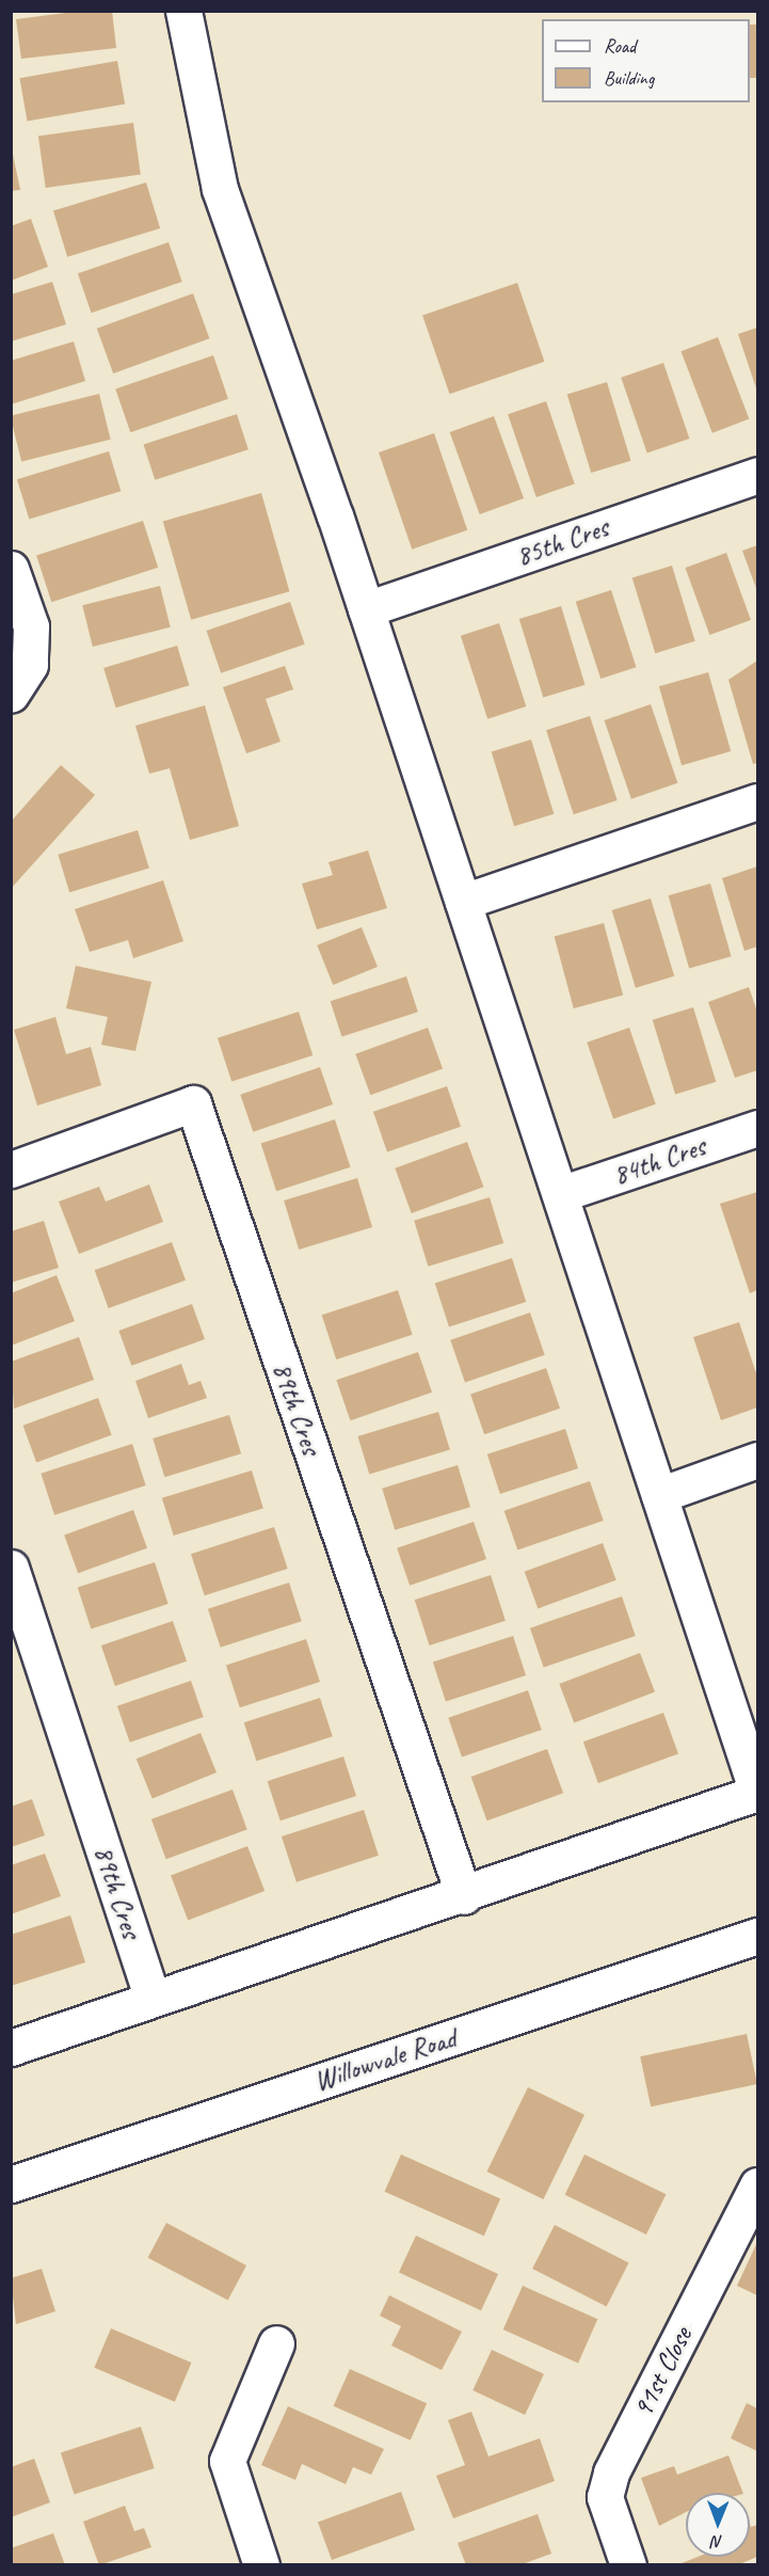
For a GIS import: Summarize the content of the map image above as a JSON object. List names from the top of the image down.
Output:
{
  "streets": {
    "street": [
      "85th Cres",
      "84th Cres",
      "89th Cres",
      "Willowvale Road",
      "91st Close"
    ]
  },
  "legend": ["Road", "Building"],
  "north": "bottom"
}
